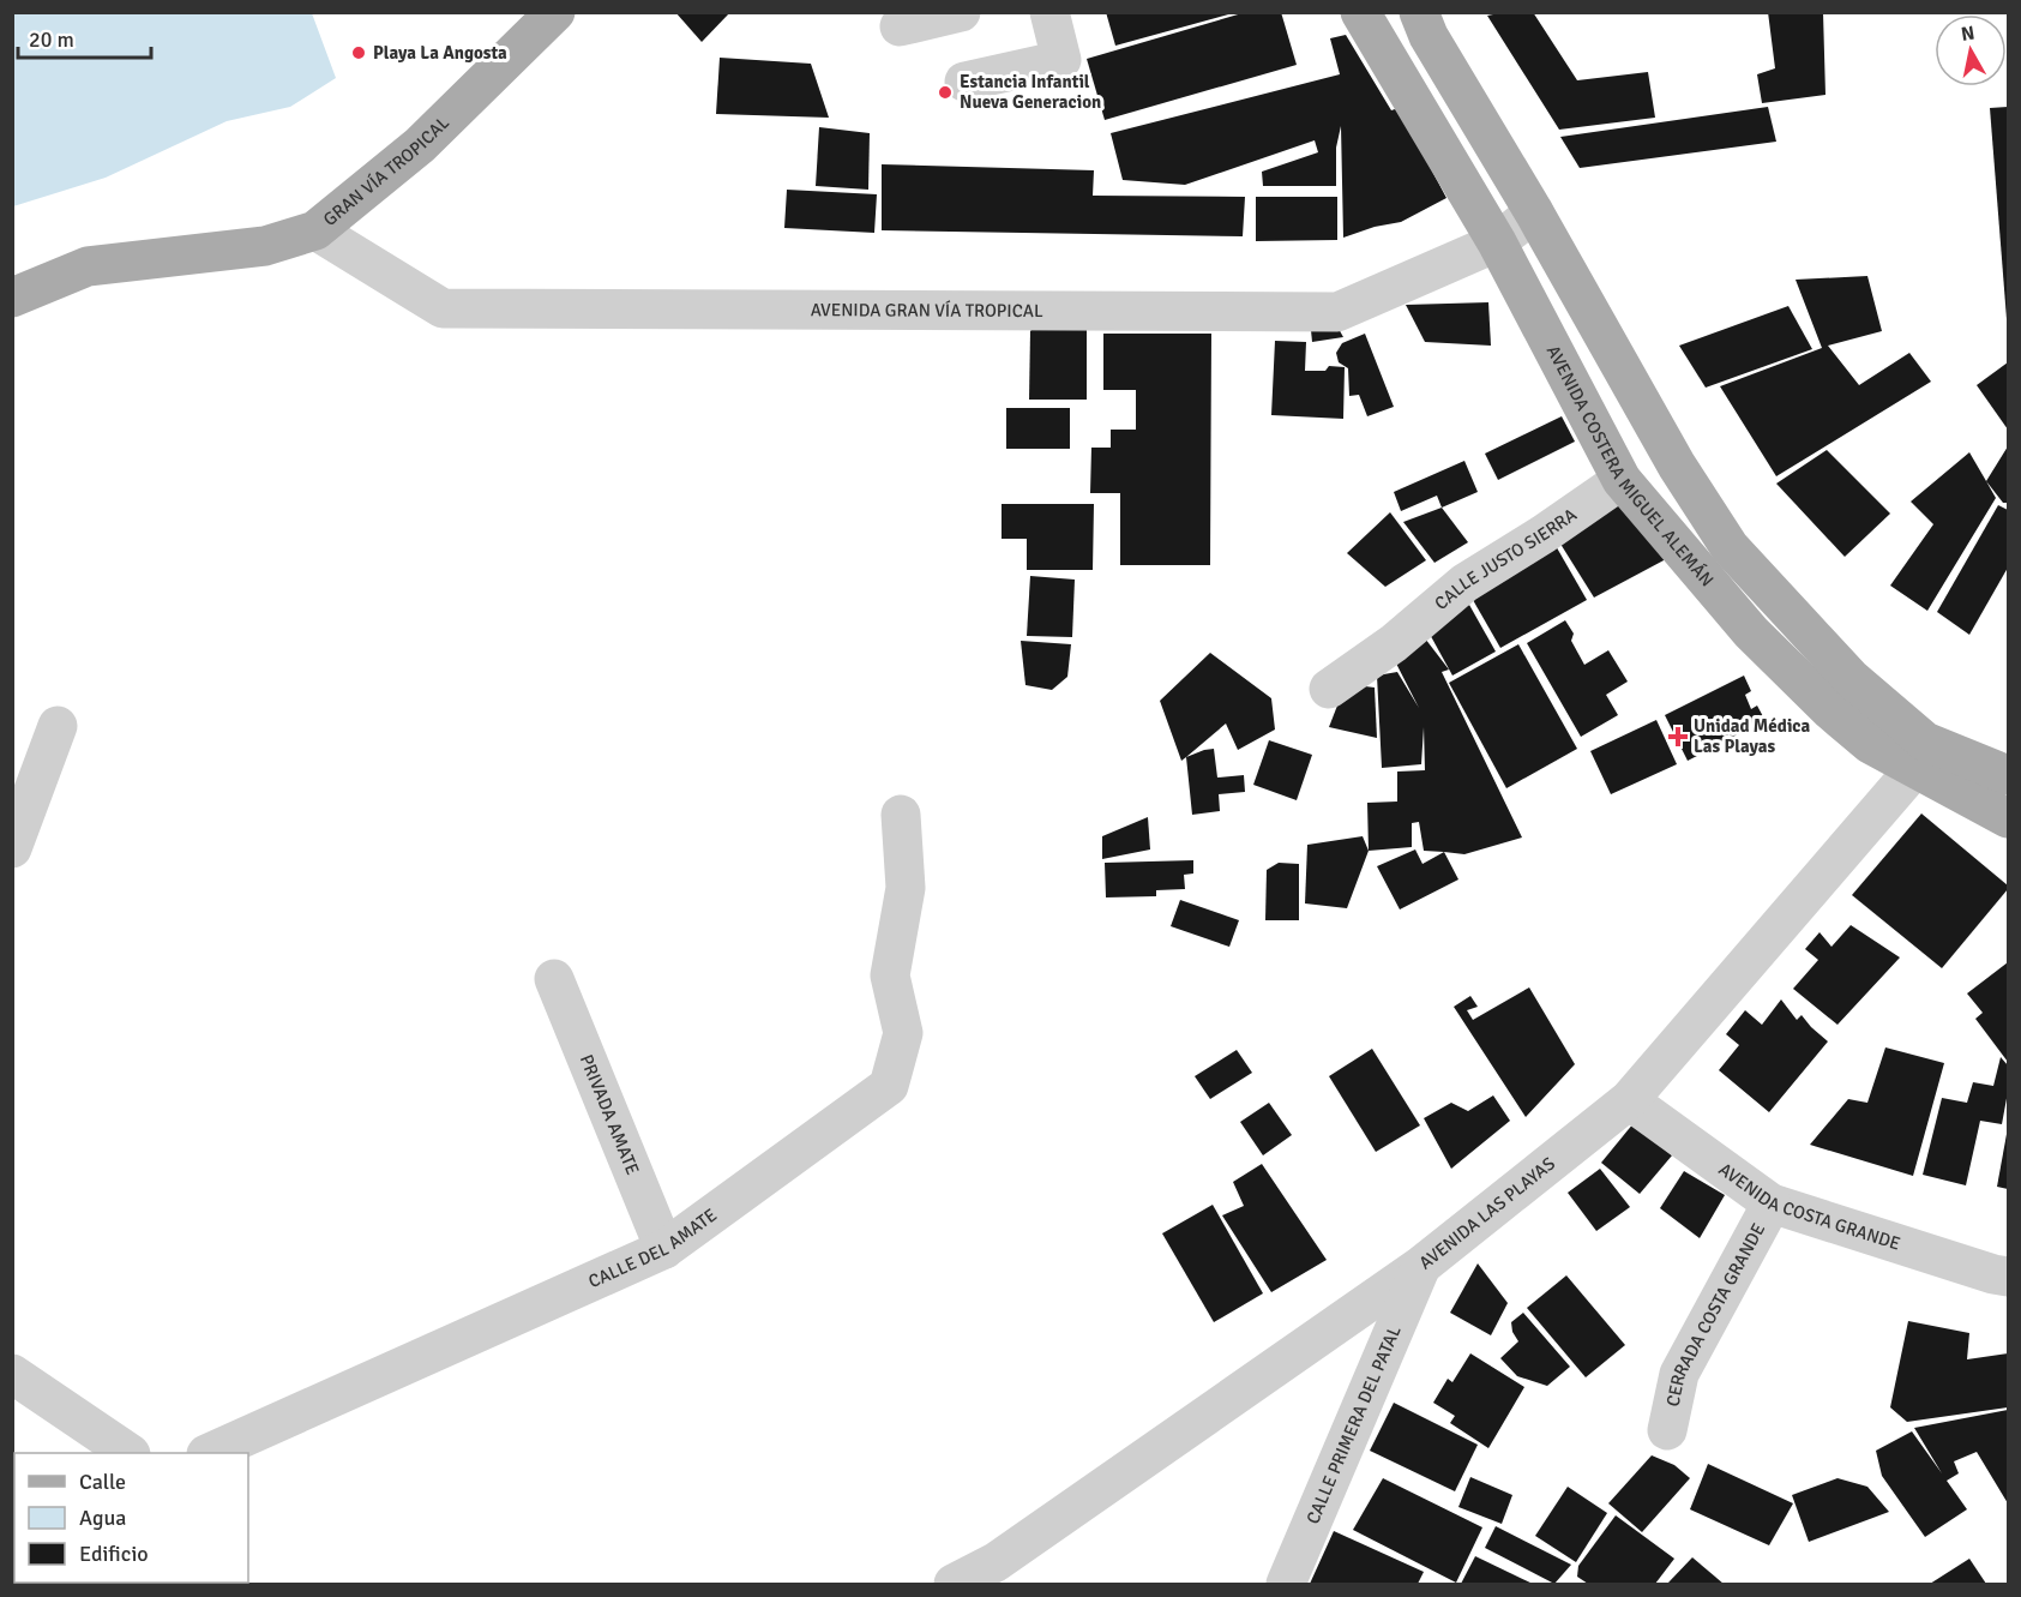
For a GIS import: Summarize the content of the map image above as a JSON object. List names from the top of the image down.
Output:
{
  "streets": {
    "main road": ["GRAN VÍA TROPICAL", "AVENIDA COSTERA MIGUEL ALEMÁN"],
    "street": [
      "AVENIDA GRAN VÍA TROPICAL",
      "CALLE JUSTO SIERRA",
      "PRIVADA AMATE",
      "AVENIDA COSTA GRANDE",
      "AVENIDA LAS PLAYAS",
      "CALLE DEL AMATE",
      "CERRADA COSTA GRANDE",
      "CALLE PRIMERA DEL PATAL"
    ]
  },
  "crossings": [
    ["GRAN VÍA TROPICAL", "AVENIDA GRAN VÍA TROPICAL"],
    ["AVENIDA GRAN VÍA TROPICAL", "AVENIDA COSTERA MIGUEL ALEMÁN"],
    ["AVENIDA COSTERA MIGUEL ALEMÁN", "CALLE JUSTO SIERRA"],
    ["AVENIDA COSTERA MIGUEL ALEMÁN", "AVENIDA LAS PLAYAS"],
    ["PRIVADA AMATE", "CALLE DEL AMATE"],
    ["AVENIDA COSTA GRANDE", "AVENIDA LAS PLAYAS"],
    ["AVENIDA COSTA GRANDE", "CERRADA COSTA GRANDE"],
    ["AVENIDA LAS PLAYAS", "CALLE PRIMERA DEL PATAL"]
  ],
  "places": {
    "other": ["Playa La Angosta", "Estancia Infantil Nueva Generacion"],
    "health": ["Unidad Médica Las Playas"]
  },
  "legend": ["Calle", "Agua", "Edificio"],
  "scale_bar": "20 m",
  "north": "top"
}
